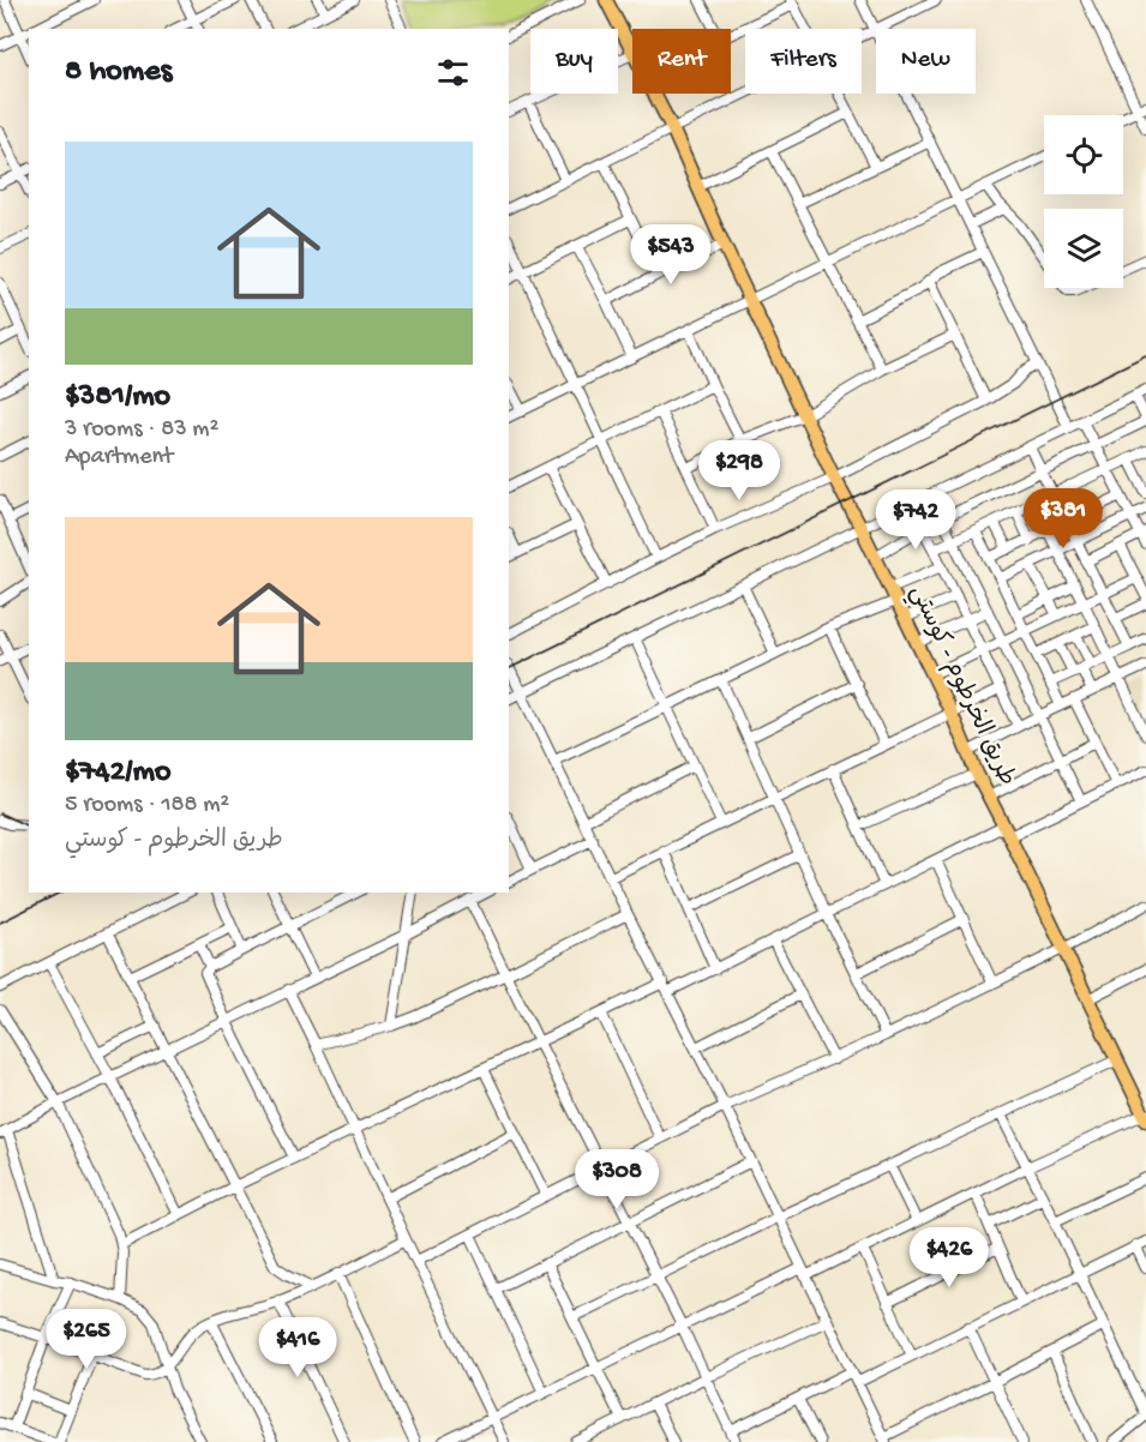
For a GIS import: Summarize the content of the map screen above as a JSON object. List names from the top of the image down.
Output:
{
  "streets": {
    "highway": ["طريق الخرطوم - كوستي"]
  },
  "page": {
    "chip": [
      "Buy",
      "Rent",
      "Filters",
      "New"
    ],
    "heading": "8 homes",
    "list": [
      {
        "name": "$381/mo",
        "note": "3 rooms · 83 m² · Apartment"
      },
      {
        "name": "$742/mo",
        "note": "5 rooms · 188 m² · طريق الخرطوم - كوستي"
      }
    ],
    "price": [
      "$543",
      "$298",
      "$381",
      "$742",
      "$308",
      "$426",
      "$265",
      "$416"
    ]
  }
}
